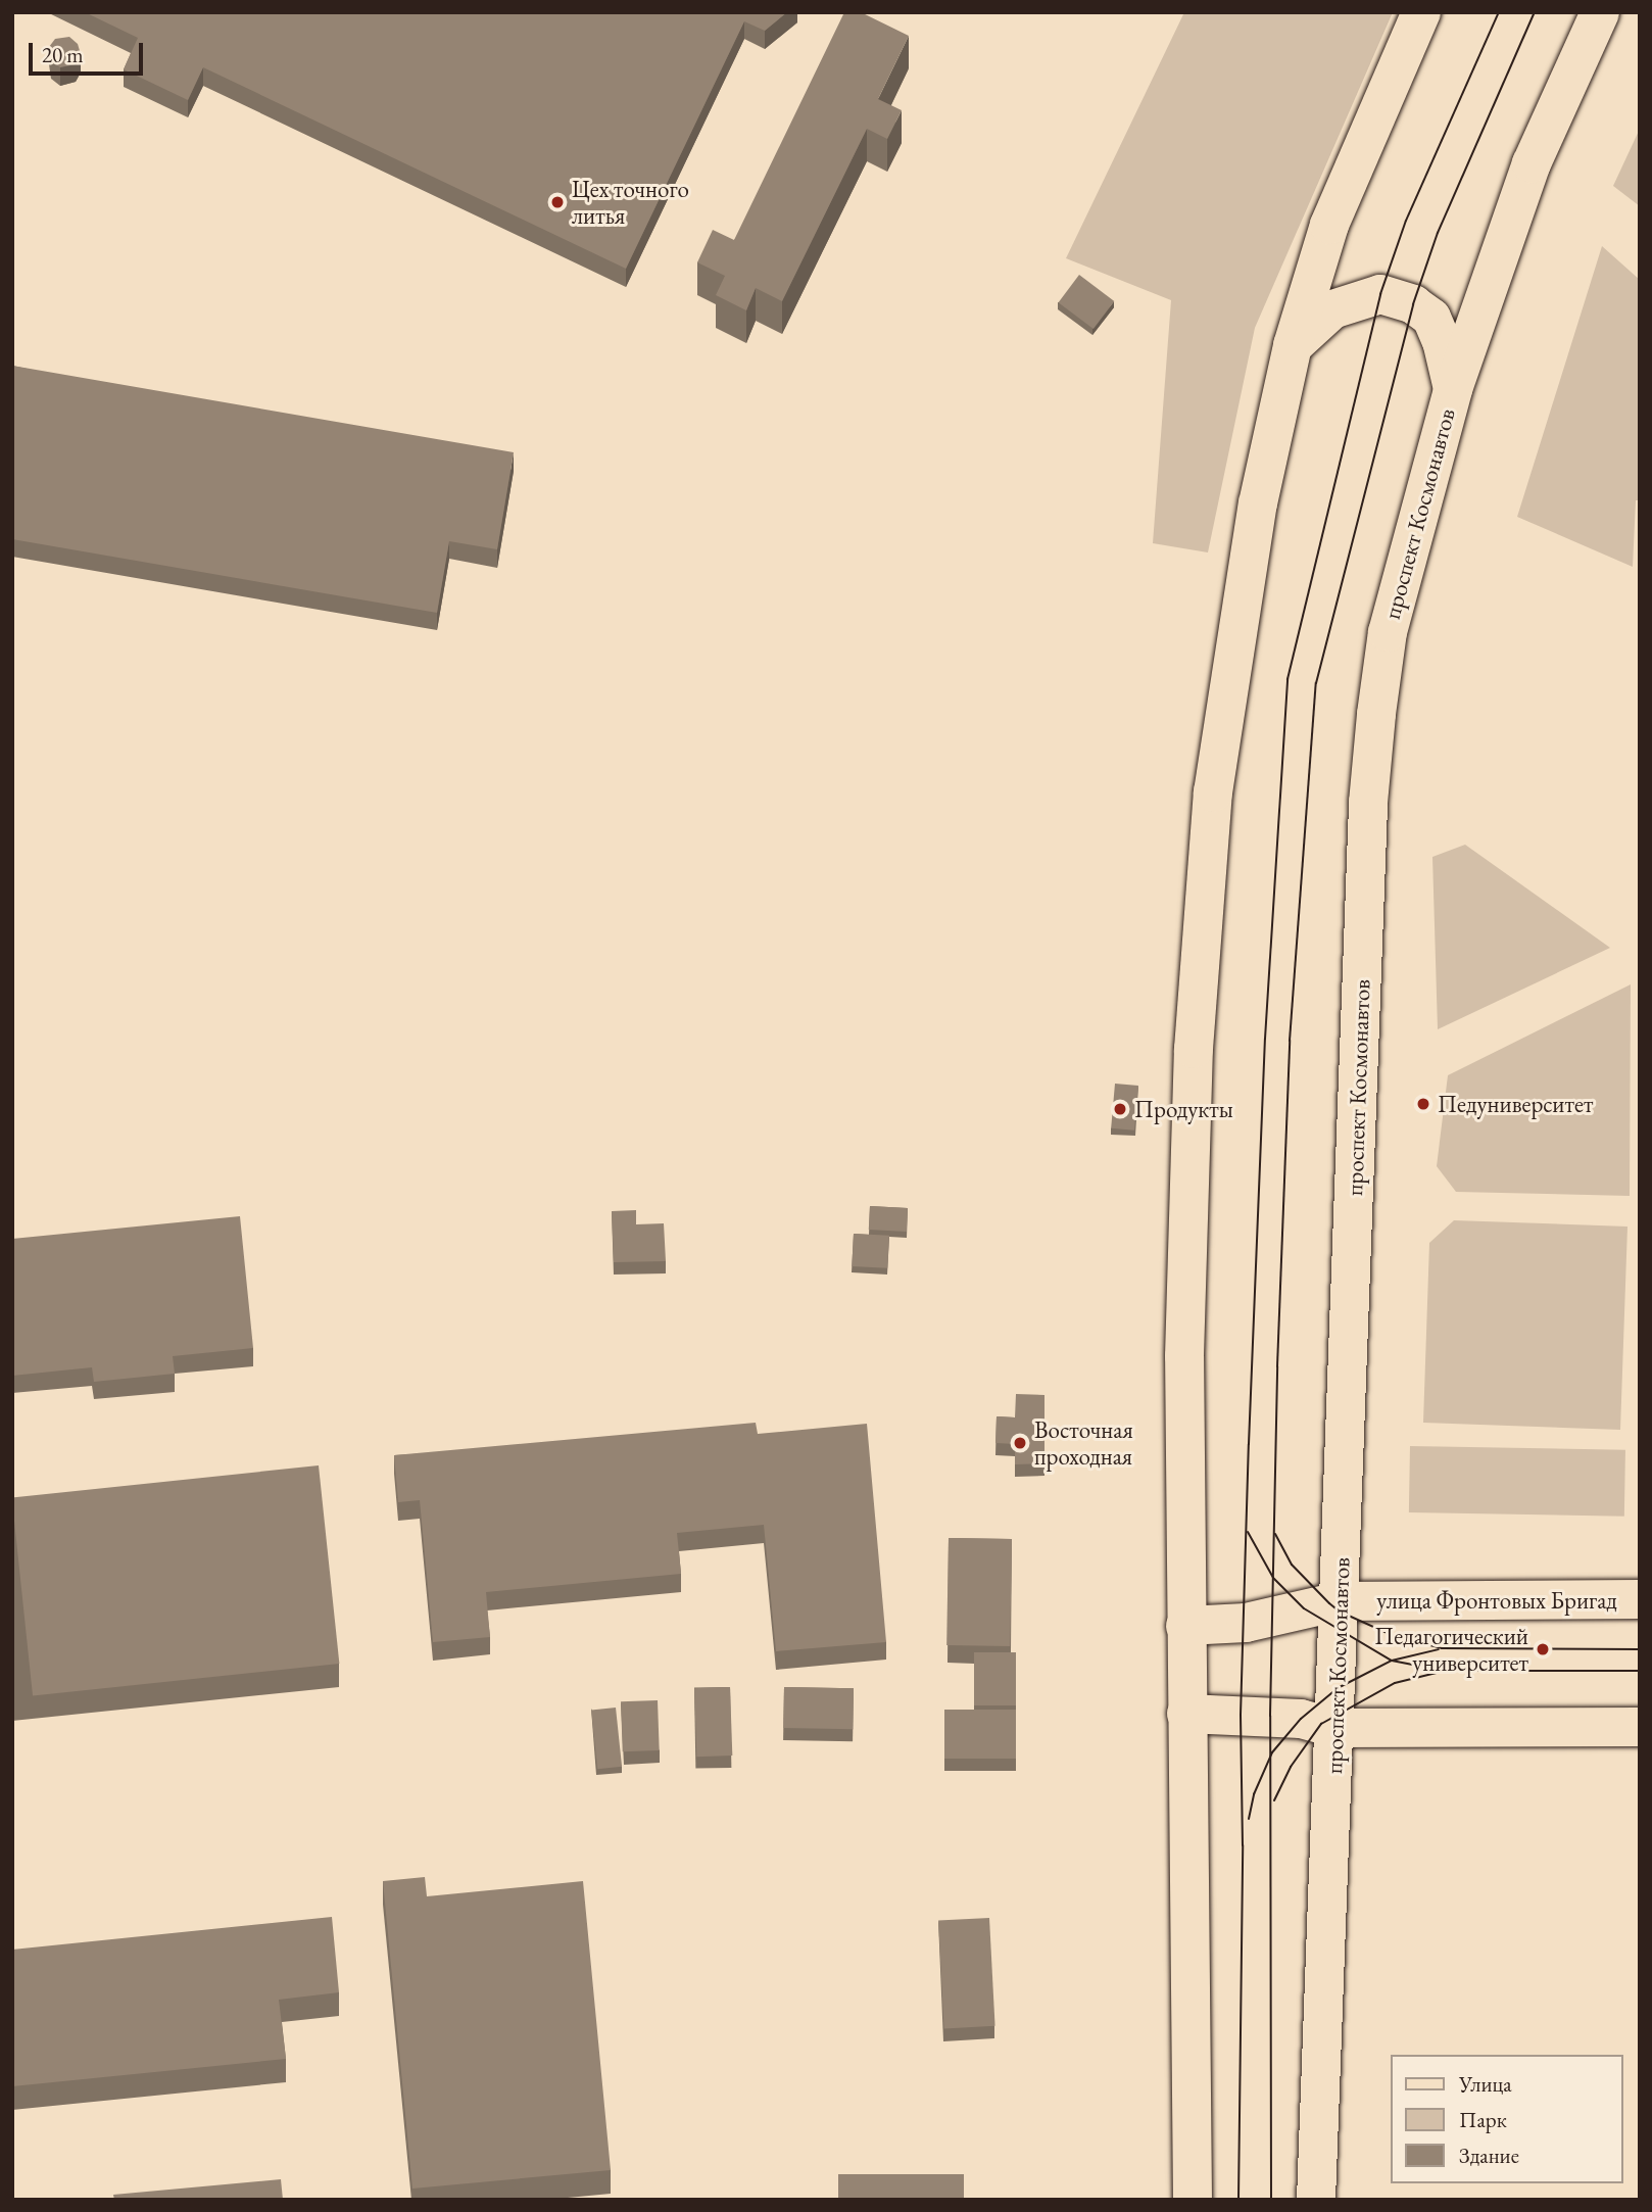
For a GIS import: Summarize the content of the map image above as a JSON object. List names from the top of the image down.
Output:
{
  "streets": {
    "main road": ["проспект Космонавтов", "улица Фронтовых Бригад"]
  },
  "crossings": [
    ["проспект Космонавтов", "улица Фронтовых Бригад"]
  ],
  "places": [
    "Цех точного литья",
    "Педуниверситет",
    "Продукты",
    "Восточная проходная",
    "Педагогический университет"
  ],
  "legend": ["Улица", "Парк", "Здание"],
  "scale_bar": "20 m"
}
